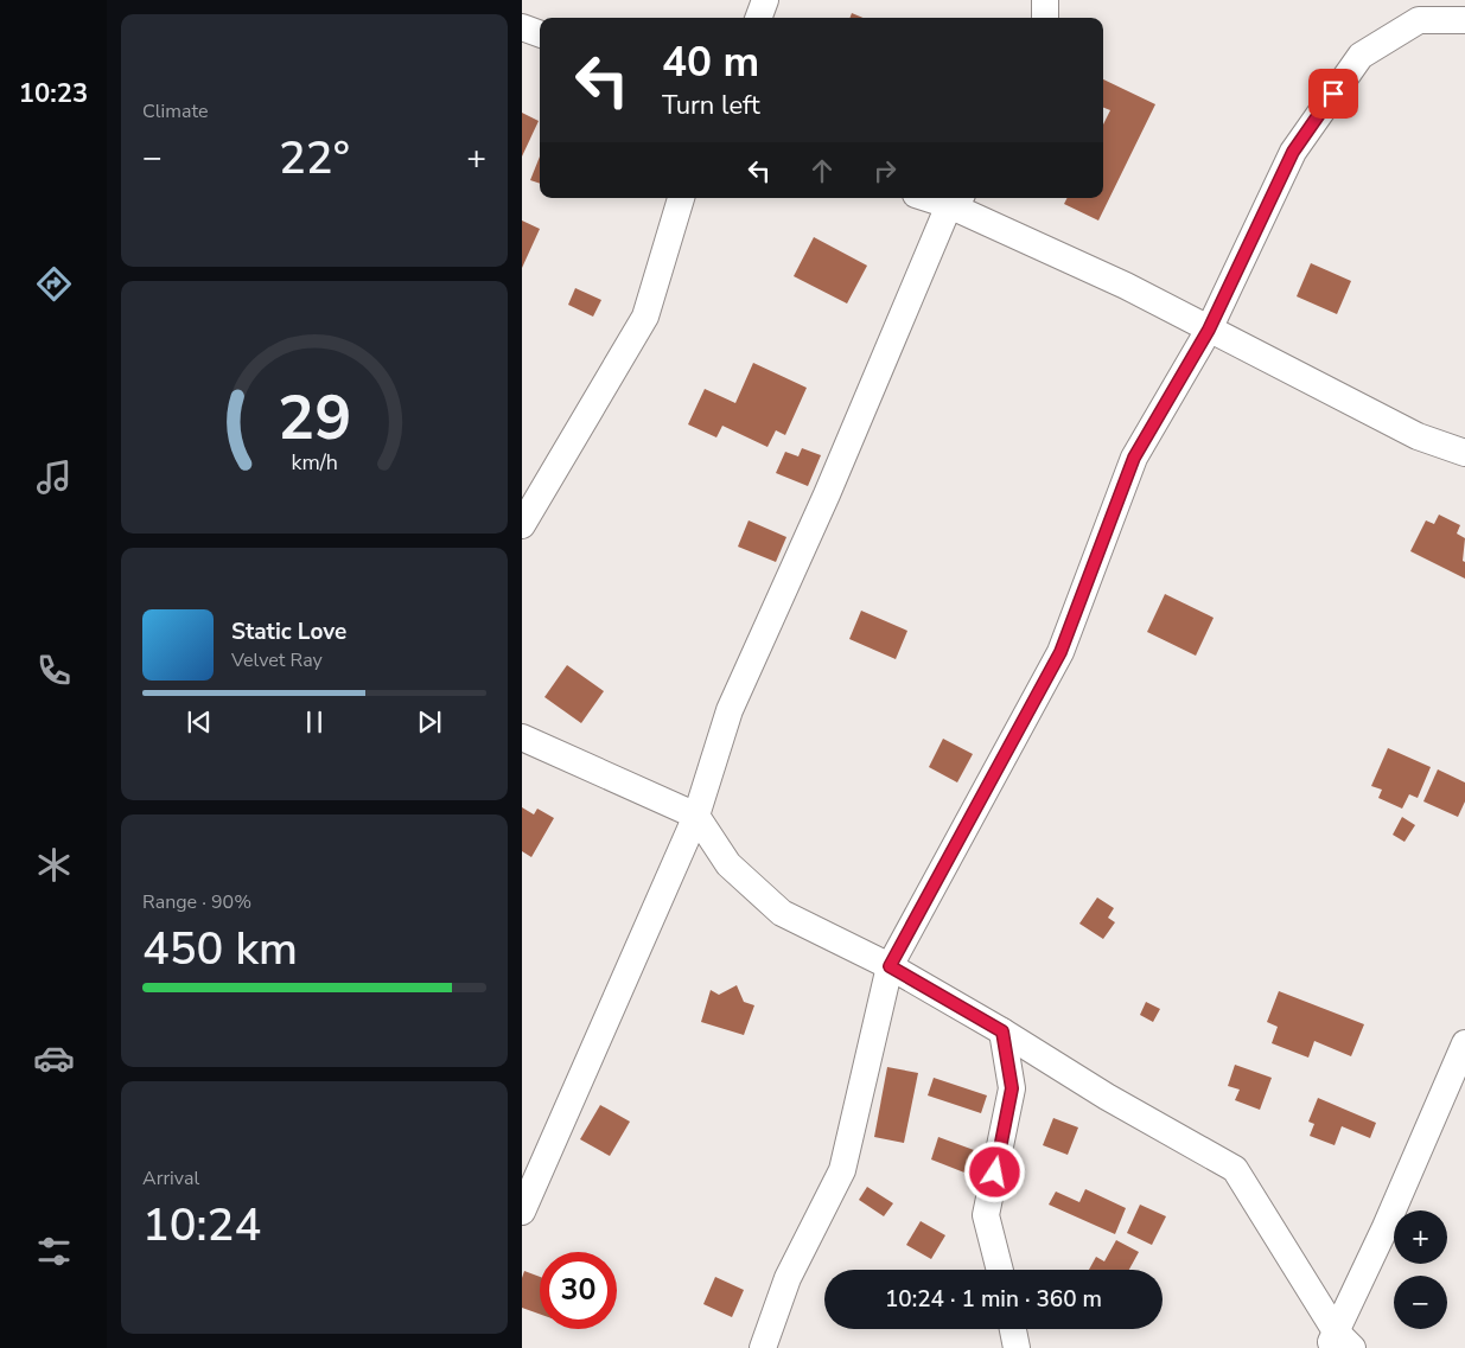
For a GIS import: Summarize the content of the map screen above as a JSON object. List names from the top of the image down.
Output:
{
  "page": {
    "tabs": "10:23",
    "tile": [
      "Climate",
      ["Range · 90%", "450 km"],
      ["Arrival", "10:24"]
    ],
    "turn": ["40 m", "Turn left"],
    "heat": ["−", "22°", "+"],
    "song": ["Static Love", "Velvet Ray"],
    "map_buttons": ["+", "−"],
    "limit": "30",
    "trip": "10:24 · 1 min · 360 m",
    "gauge": ["29", "km/h"]
  }
}
